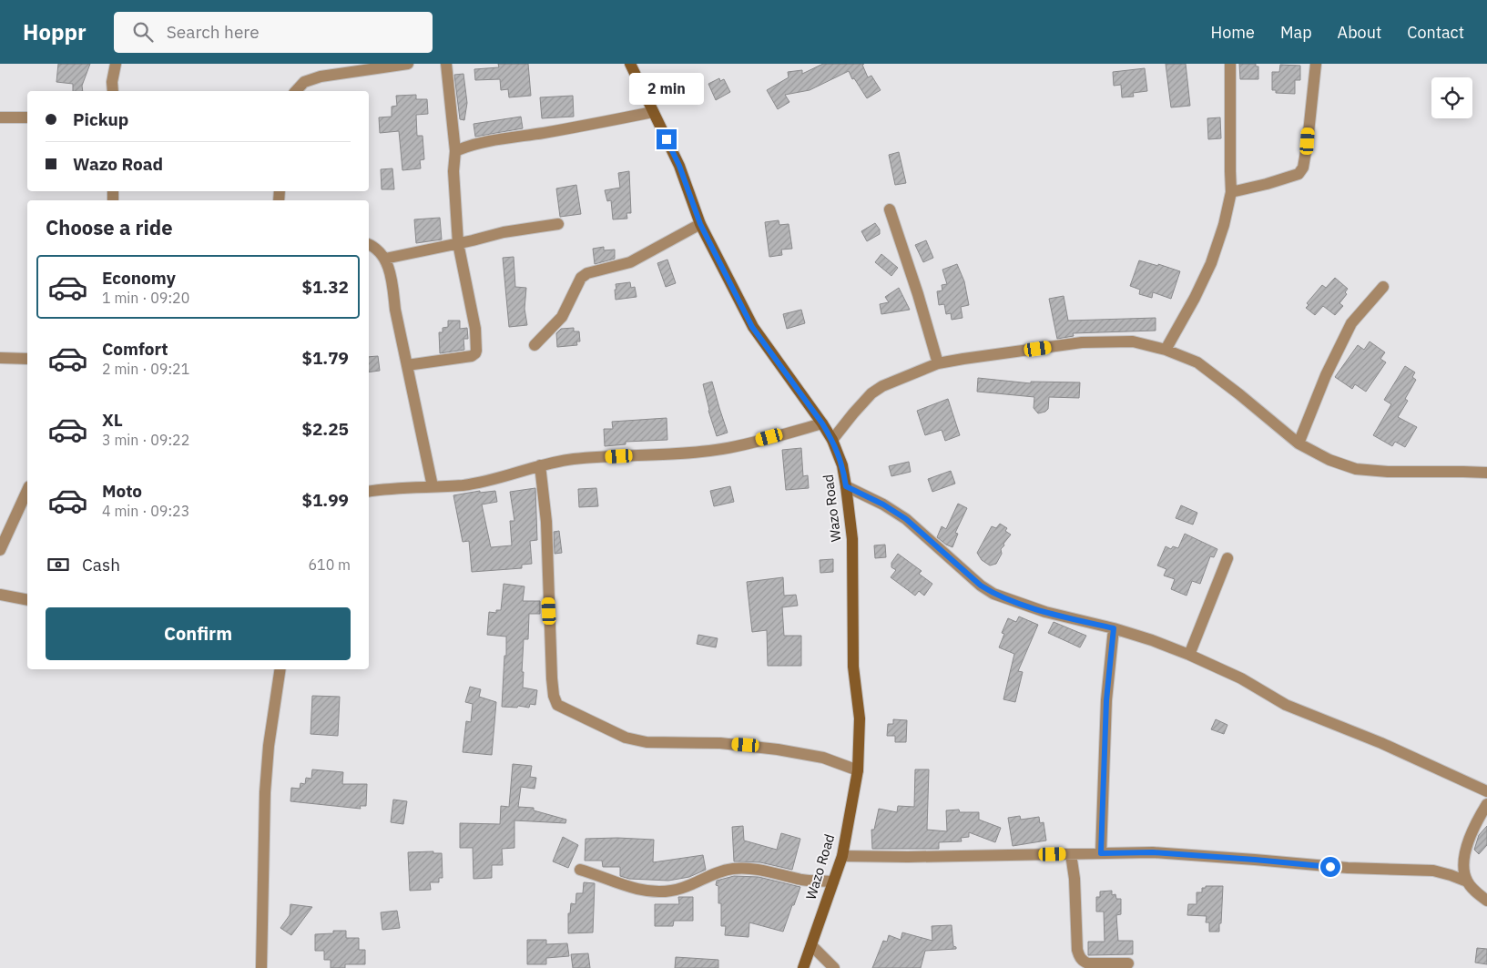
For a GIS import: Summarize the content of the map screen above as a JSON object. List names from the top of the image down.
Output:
{
  "streets": {
    "main road": ["Wazo Road"]
  },
  "page": {
    "header": "Hoppr",
    "search": "Search here",
    "nav": [
      "Home",
      "Map",
      "About",
      "Contact"
    ],
    "bubble": "2 min",
    "banner": ["Pickup", "Wazo Road"],
    "heading": "Choose a ride",
    "list": [
      {
        "name": "Economy",
        "note": "1 min · 09:20",
        "value": "$1.32"
      },
      {
        "name": "Comfort",
        "note": "2 min · 09:21",
        "value": "$1.79"
      },
      {
        "name": "XL",
        "note": "3 min · 09:22",
        "value": "$2.25"
      },
      {
        "name": "Moto",
        "note": "4 min · 09:23",
        "value": "$1.99"
      }
    ],
    "pay": ["Cash", "610 m"],
    "buttons": "Confirm"
  }
}
